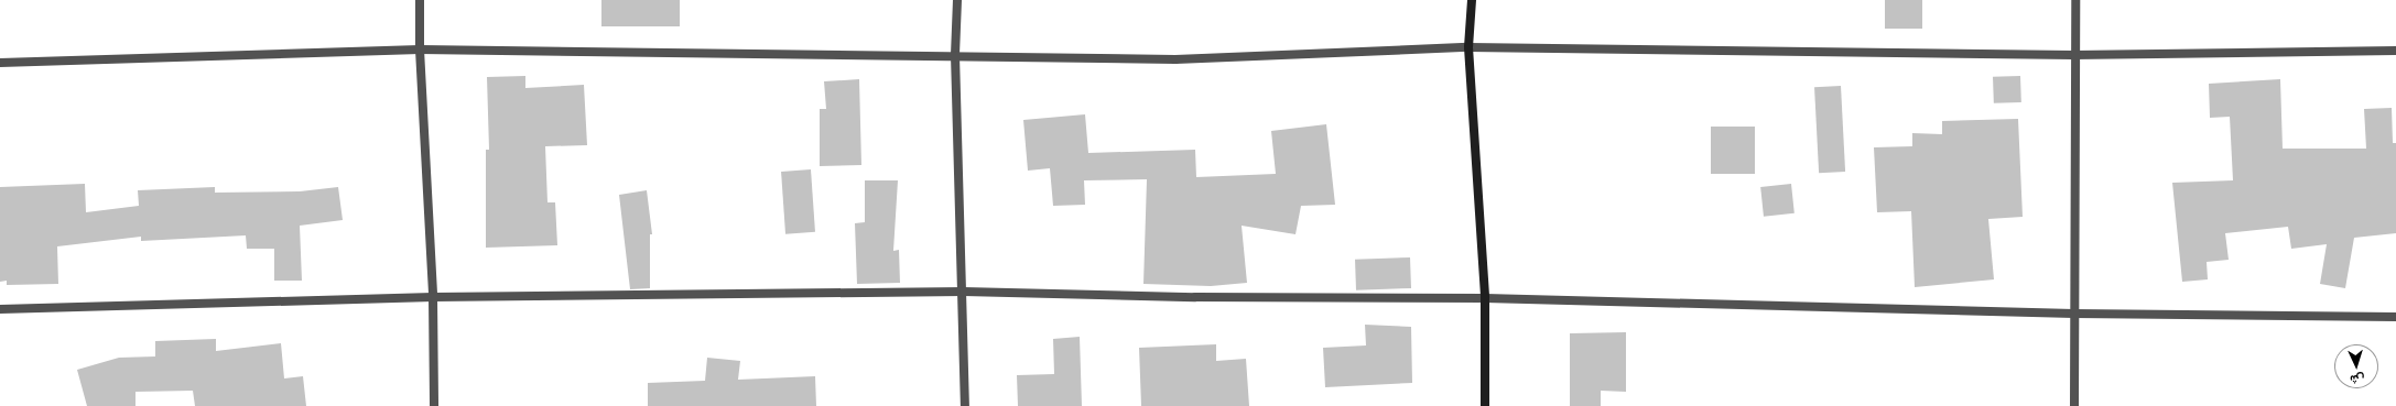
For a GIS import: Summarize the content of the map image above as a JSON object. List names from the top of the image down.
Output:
{
  "north": "bottom"
}
